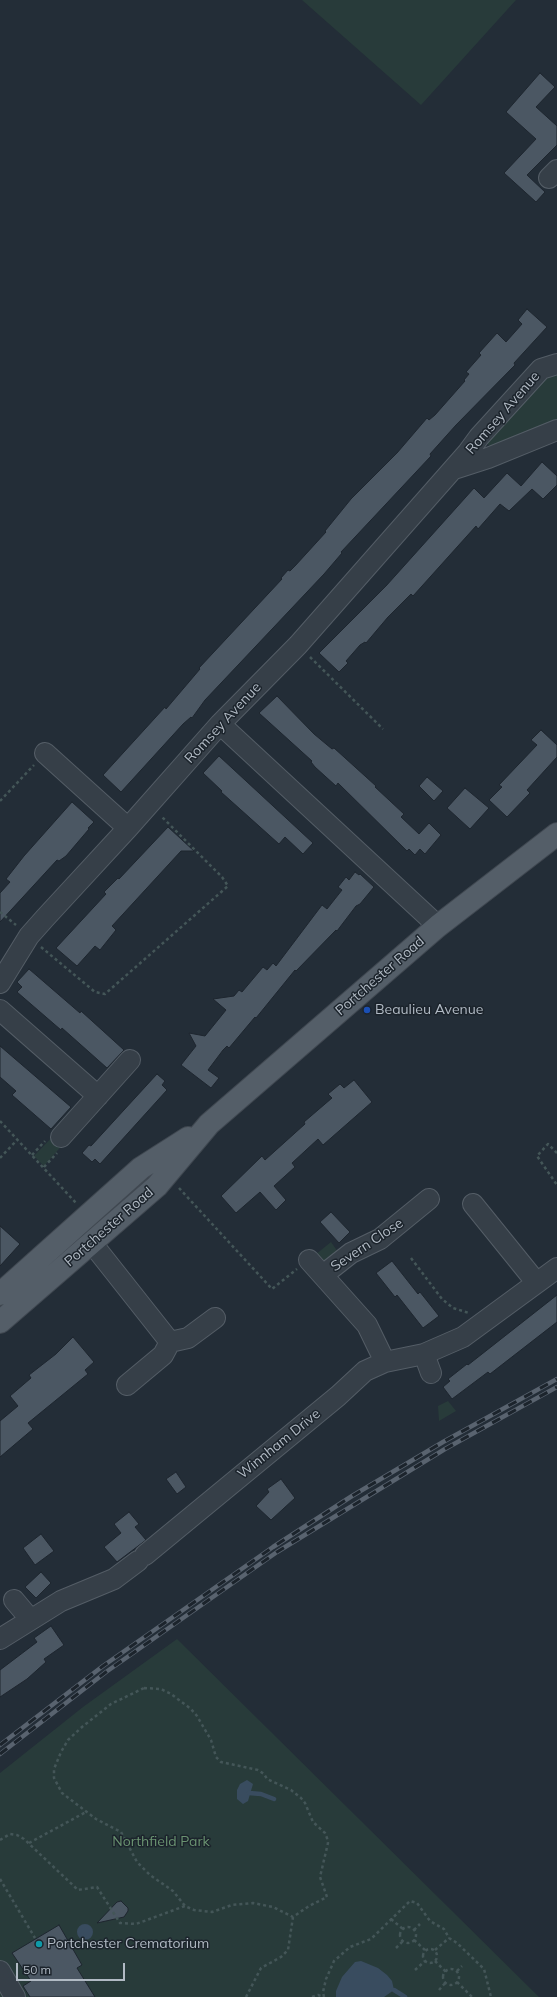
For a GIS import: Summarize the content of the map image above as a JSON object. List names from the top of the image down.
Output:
{
  "streets": {
    "main road": ["Portchester Road"],
    "street": ["Romsey Avenue", "Severn Close", "Winnham Drive"]
  },
  "crossings": [
    ["Severn Close", "Winnham Drive"]
  ],
  "parks": ["Northfield Park"],
  "places": ["Beaulieu Avenue", "Portchester Crematorium"],
  "scale_bar": "50 m"
}
